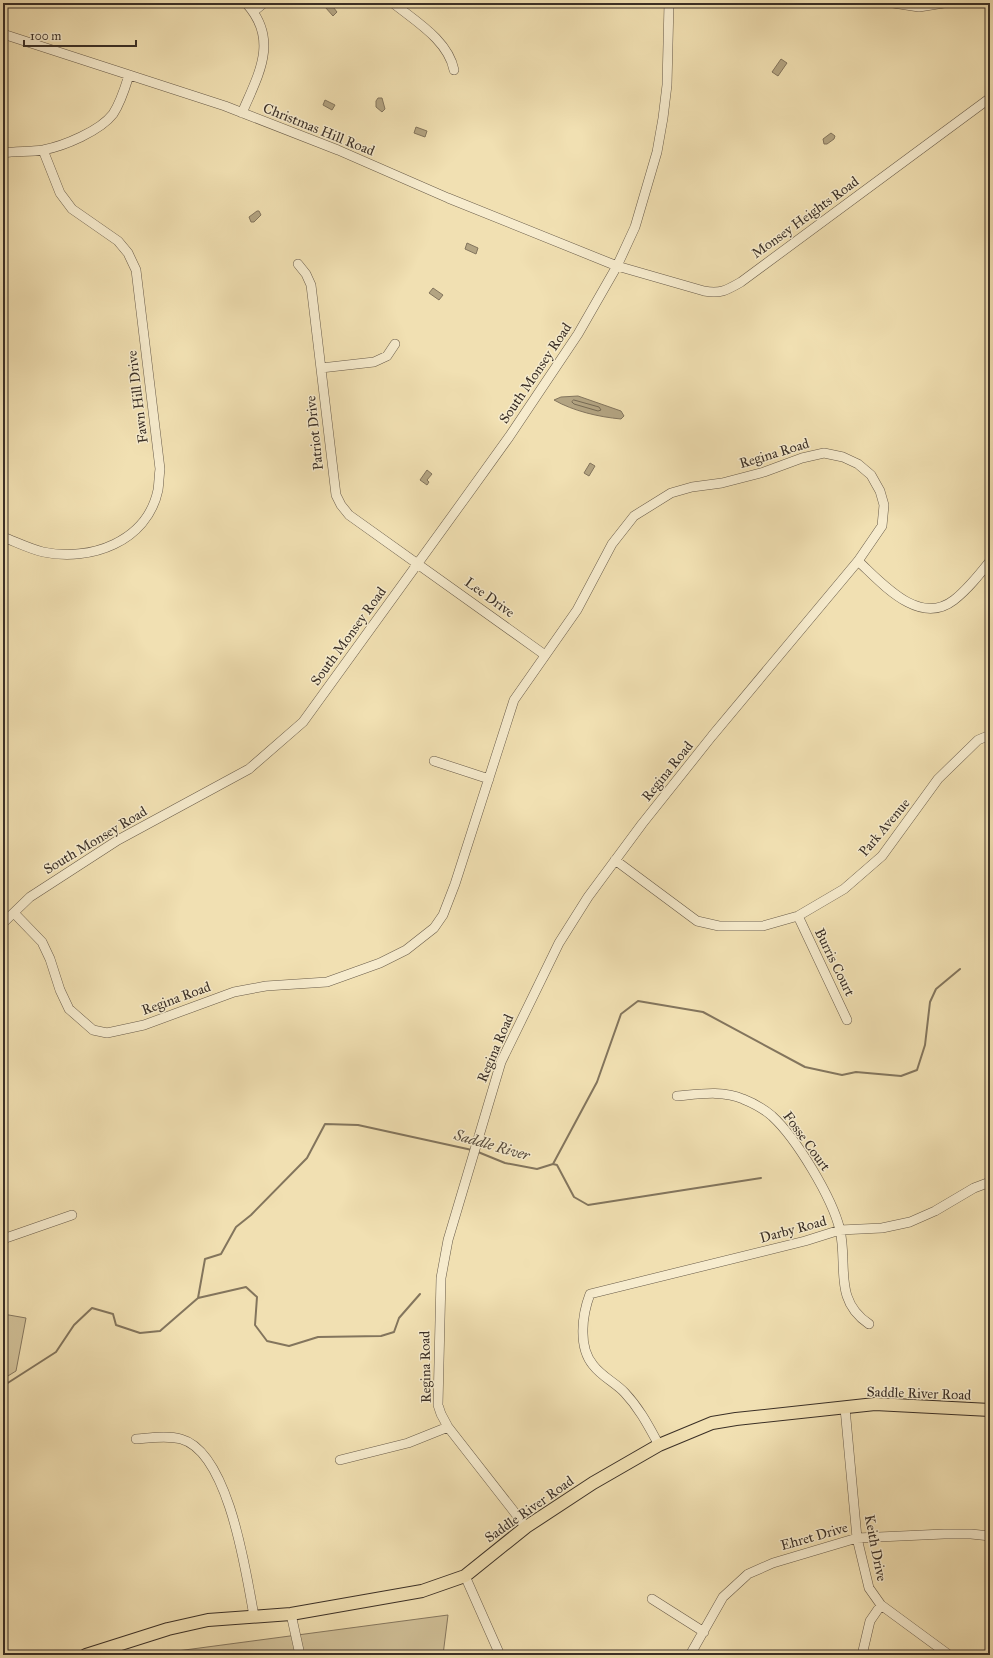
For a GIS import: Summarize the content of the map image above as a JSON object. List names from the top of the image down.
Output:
{
  "streets": {
    "main road": ["Saddle River Road"],
    "street": [
      "Christmas Hill Road",
      "Monsey Heights Road",
      "South Monsey Road",
      "Fawn Hill Drive",
      "Patriot Drive",
      "Regina Road",
      "Lee Drive",
      "Park Avenue",
      "Burris Court",
      "Fosse Court",
      "Darby Road",
      "Ehret Drive",
      "Keith Drive"
    ]
  },
  "crossings": [
    ["Christmas Hill Road", "Monsey Heights Road"],
    ["Christmas Hill Road", "South Monsey Road"],
    ["Monsey Heights Road", "South Monsey Road"],
    ["South Monsey Road", "Patriot Drive"],
    ["South Monsey Road", "Regina Road"],
    ["South Monsey Road", "Lee Drive"],
    ["Patriot Drive", "Lee Drive"],
    ["Regina Road", "Lee Drive"],
    ["Regina Road", "Park Avenue"],
    ["Regina Road", "Saddle River Road"],
    ["Park Avenue", "Burris Court"],
    ["Fosse Court", "Darby Road"],
    ["Darby Road", "Saddle River Road"],
    ["Saddle River Road", "Keith Drive"],
    ["Ehret Drive", "Keith Drive"]
  ],
  "water": ["Saddle River"],
  "scale_bar": "100 m"
}
